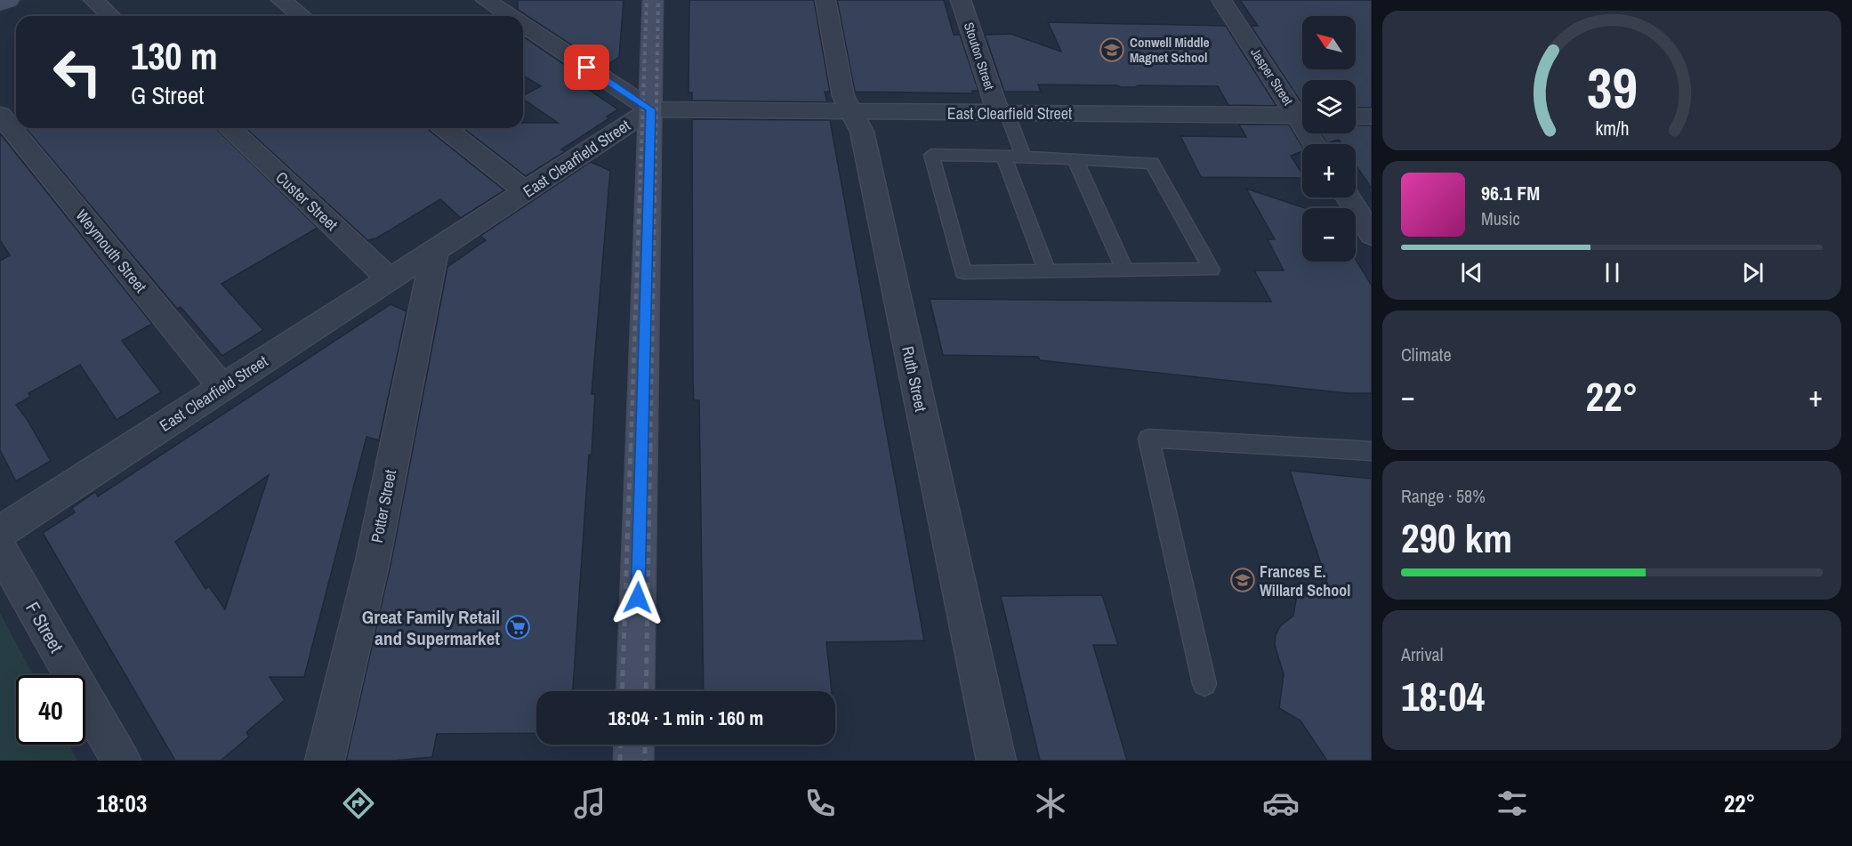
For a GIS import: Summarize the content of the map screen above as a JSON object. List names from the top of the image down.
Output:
{
  "streets": {
    "street": [
      "Stouton Street",
      "Jasper Street",
      "East Clearfield Street",
      "Custer Street",
      "Weymouth Street",
      "Ruth Street",
      "Potter Street",
      "F Street"
    ]
  },
  "crossings": [
    ["Stouton Street", "East Clearfield Street"],
    ["East Clearfield Street", "Custer Street"],
    ["East Clearfield Street", "Weymouth Street"],
    ["East Clearfield Street", "Ruth Street"],
    ["East Clearfield Street", "Potter Street"]
  ],
  "places": {
    "school or university": ["Conwell Middle Magnet School", "Frances E. Willard School"],
    "supermarket": ["Great Family Retail and Supermarket"]
  },
  "north": "top left",
  "page": {
    "map_buttons": ["+", "−"],
    "turn": ["130 m", "G Street"],
    "song": ["96.1 FM", "Music"],
    "tile": [
      "Climate",
      ["Range · 58%", "290 km"],
      ["Arrival", "18:04"]
    ],
    "heat": ["−", "22°", "+"],
    "limit": "40",
    "trip": "18:04 · 1 min · 160 m",
    "tabs": ["18:03", "22°"],
    "gauge": ["39", "km/h"]
  }
}
